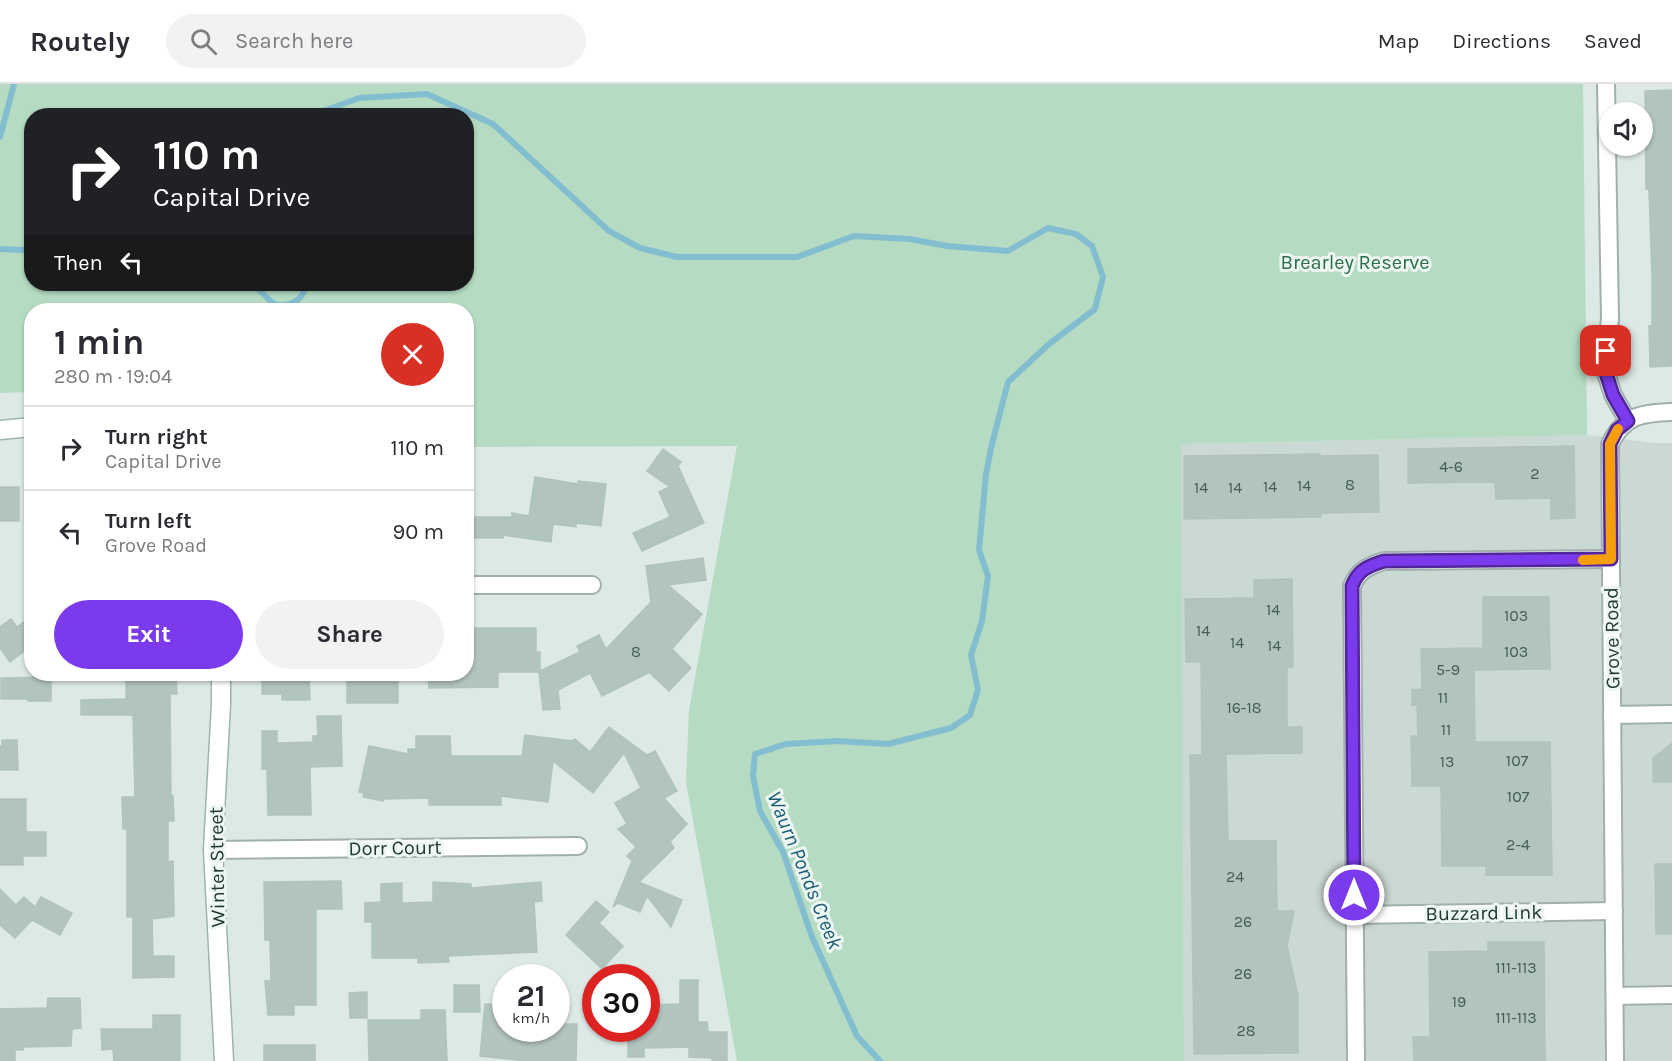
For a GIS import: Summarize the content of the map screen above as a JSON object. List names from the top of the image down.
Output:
{
  "streets": {
    "street": [
      "Grove Road",
      "Dorr Court",
      "Winter Street",
      "Buzzard Link"
    ]
  },
  "crossings": [
    ["Grove Road", "Buzzard Link"],
    ["Dorr Court", "Winter Street"]
  ],
  "water": ["Waurn Ponds Creek"],
  "parks": ["Brearley Reserve"],
  "house_numbers": [
    "4-6",
    "2",
    "8",
    "14",
    "14",
    "14",
    "14",
    "14",
    "103",
    "14",
    "14",
    "14",
    "8",
    "103",
    "5-9",
    "11",
    "16-18",
    "11",
    "107",
    "13",
    "107",
    "2-4",
    "24",
    "26",
    "111-113",
    "26",
    "19",
    "111-113",
    "28"
  ],
  "page": {
    "header": "Routely",
    "search": "Search here",
    "nav": ["Map", "Directions", "Saved"],
    "turn": ["110 m", "Capital Drive"],
    "then": "Then",
    "heading": ["1 min", "280 m · 19:04"],
    "list": [
      {
        "name": "Turn right",
        "note": "Capital Drive",
        "value": "110 m"
      },
      {
        "name": "Turn left",
        "note": "Grove Road",
        "value": "90 m"
      }
    ],
    "buttons": ["Exit", "Share"],
    "speed": "21 km/h",
    "limit": "30"
  }
}
